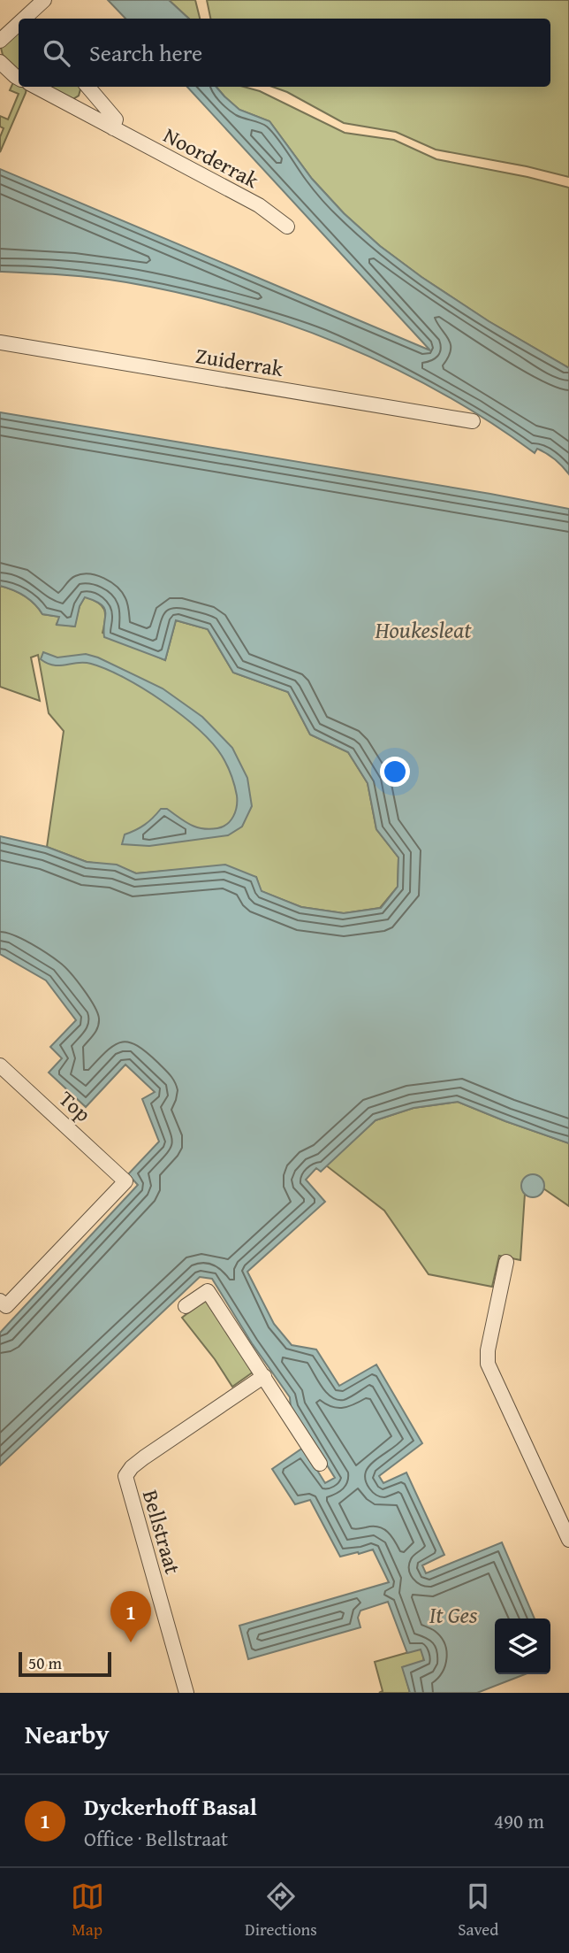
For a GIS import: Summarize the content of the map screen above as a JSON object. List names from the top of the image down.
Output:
{
  "streets": {
    "street": [
      "Noorderrak",
      "Zuiderrak",
      "Top",
      "Bellstraat"
    ]
  },
  "water": ["Houkesleat", "It Ges"],
  "scale_bar": "50 m",
  "page": {
    "search": "Search here",
    "pins": "1",
    "scale": "50 m",
    "heading": "Nearby",
    "list": [
      {
        "mark": "1",
        "name": "Dyckerhoff Basal",
        "note": "Office · Bellstraat",
        "value": "490 m"
      }
    ],
    "nav": ["Map", "Directions", "Saved"]
  }
}
